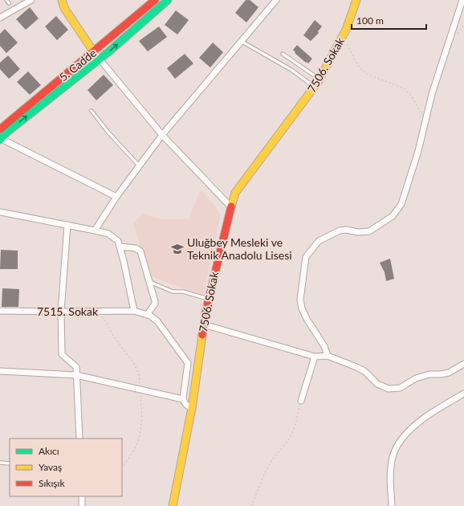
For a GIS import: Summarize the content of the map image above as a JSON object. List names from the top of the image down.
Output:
{
  "streets": {
    "street": ["5. Cadde", "7506. Sokak", "7515. Sokak"]
  },
  "places": {
    "school or university": ["Uluğbey Mesleki ve Teknik Anadolu Lisesi"]
  },
  "legend": ["Akıcı", "Yavaş", "Sıkışık"],
  "scale_bar": "100 m"
}
